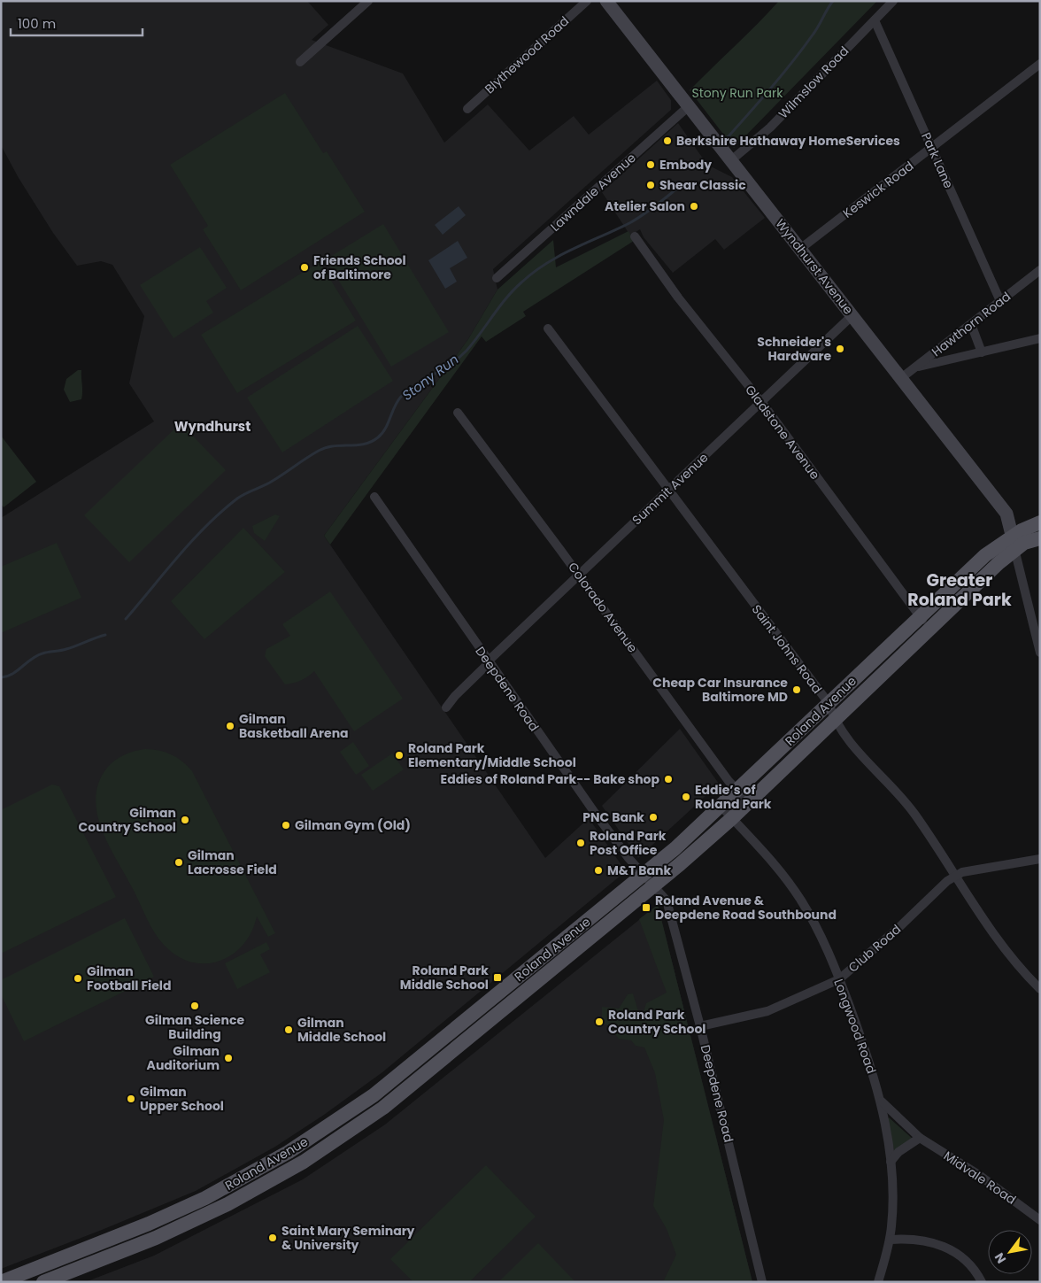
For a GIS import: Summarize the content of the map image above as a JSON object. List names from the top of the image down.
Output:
{
  "streets": {
    "main road": ["Roland Avenue"],
    "street": [
      "Blythewood Road",
      "Wilmslow Road",
      "Park Lane",
      "Keswick Road",
      "Lawndale Avenue",
      "Wyndhurst Avenue",
      "Hawthorn Road",
      "Gladstone Avenue",
      "Summit Avenue",
      "Colorado Avenue",
      "Saint Johns Road",
      "Deepdene Road",
      "Club Road",
      "Longwood Road",
      "Midvale Road"
    ]
  },
  "crossings": [
    ["Wilmslow Road", "Park Lane"],
    ["Wilmslow Road", "Wyndhurst Avenue"],
    ["Park Lane", "Keswick Road"],
    ["Park Lane", "Hawthorn Road"],
    ["Keswick Road", "Wyndhurst Avenue"],
    ["Lawndale Avenue", "Wyndhurst Avenue"],
    ["Wyndhurst Avenue", "Hawthorn Road"],
    ["Wyndhurst Avenue", "Summit Avenue"],
    ["Wyndhurst Avenue", "Roland Avenue"],
    ["Gladstone Avenue", "Summit Avenue"],
    ["Gladstone Avenue", "Roland Avenue"],
    ["Summit Avenue", "Colorado Avenue"],
    ["Summit Avenue", "Saint Johns Road"],
    ["Summit Avenue", "Deepdene Road"],
    ["Colorado Avenue", "Roland Avenue"],
    ["Saint Johns Road", "Roland Avenue"],
    ["Saint Johns Road", "Club Road"],
    ["Deepdene Road", "Roland Avenue"],
    ["Deepdene Road", "Club Road"],
    ["Roland Avenue", "Longwood Road"],
    ["Club Road", "Longwood Road"],
    ["Longwood Road", "Midvale Road"]
  ],
  "districts": ["Wyndhurst", "Greater Roland Park"],
  "water": ["Stony Run"],
  "parks": ["Stony Run Park"],
  "places": {
    "other": [
      "Berkshire Hathaway HomeServices",
      "Embody",
      "Shear Classic",
      "Atelier Salon",
      "Friends School of Baltimore",
      "Schneider's Hardware",
      "Cheap Car Insurance Baltimore MD",
      "Gilman Basketball Arena",
      "Roland Park Elementary/Middle School",
      "Eddies of Roland Park-- Bake shop",
      "Eddie’s of Roland Park",
      "PNC Bank",
      "Gilman Country School",
      "Gilman Gym (Old)",
      "Roland Park Post Office",
      "Gilman Lacrosse Field",
      "M&T Bank",
      "Gilman Football Field",
      "Gilman Science Building",
      "Roland Park Country School",
      "Gilman Middle School",
      "Gilman Auditorium",
      "Gilman Upper School",
      "Saint Mary Seminary & University"
    ],
    "transit": ["Roland Avenue & Deepdene Road Southbound", "Roland Park Middle School"]
  },
  "scale_bar": "100 m",
  "north": "bottom left"
}
